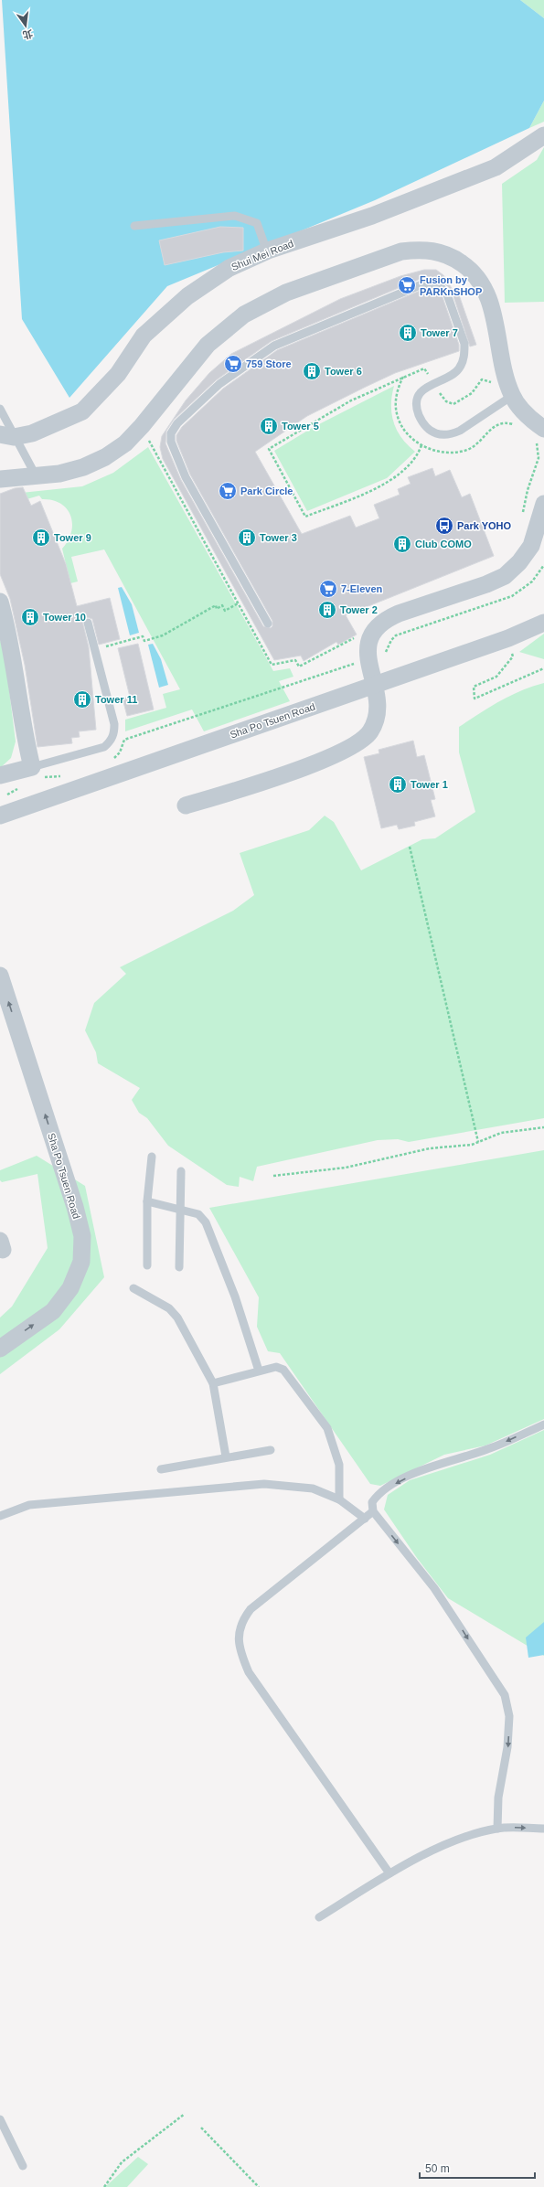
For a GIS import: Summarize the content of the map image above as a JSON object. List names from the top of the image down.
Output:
{
  "streets": {
    "street": ["Shui Mei Road", "Sha Po Tsuen Road"]
  },
  "one_way": ["Sha Po Tsuen Road"],
  "places": {
    "supermarket": [
      "Fusion by PARKnSHOP",
      "759 Store",
      "Park Circle",
      "7-Eleven"
    ],
    "building": [
      "Tower 7",
      "Tower 6",
      "Tower 5",
      "Tower 9",
      "Tower 3",
      "Club COMO",
      "Tower 2",
      "Tower 10",
      "Tower 11",
      "Tower 1"
    ],
    "bus stop": ["Park YOHO"]
  },
  "scale_bar": "50 m",
  "north": "bottom"
}
